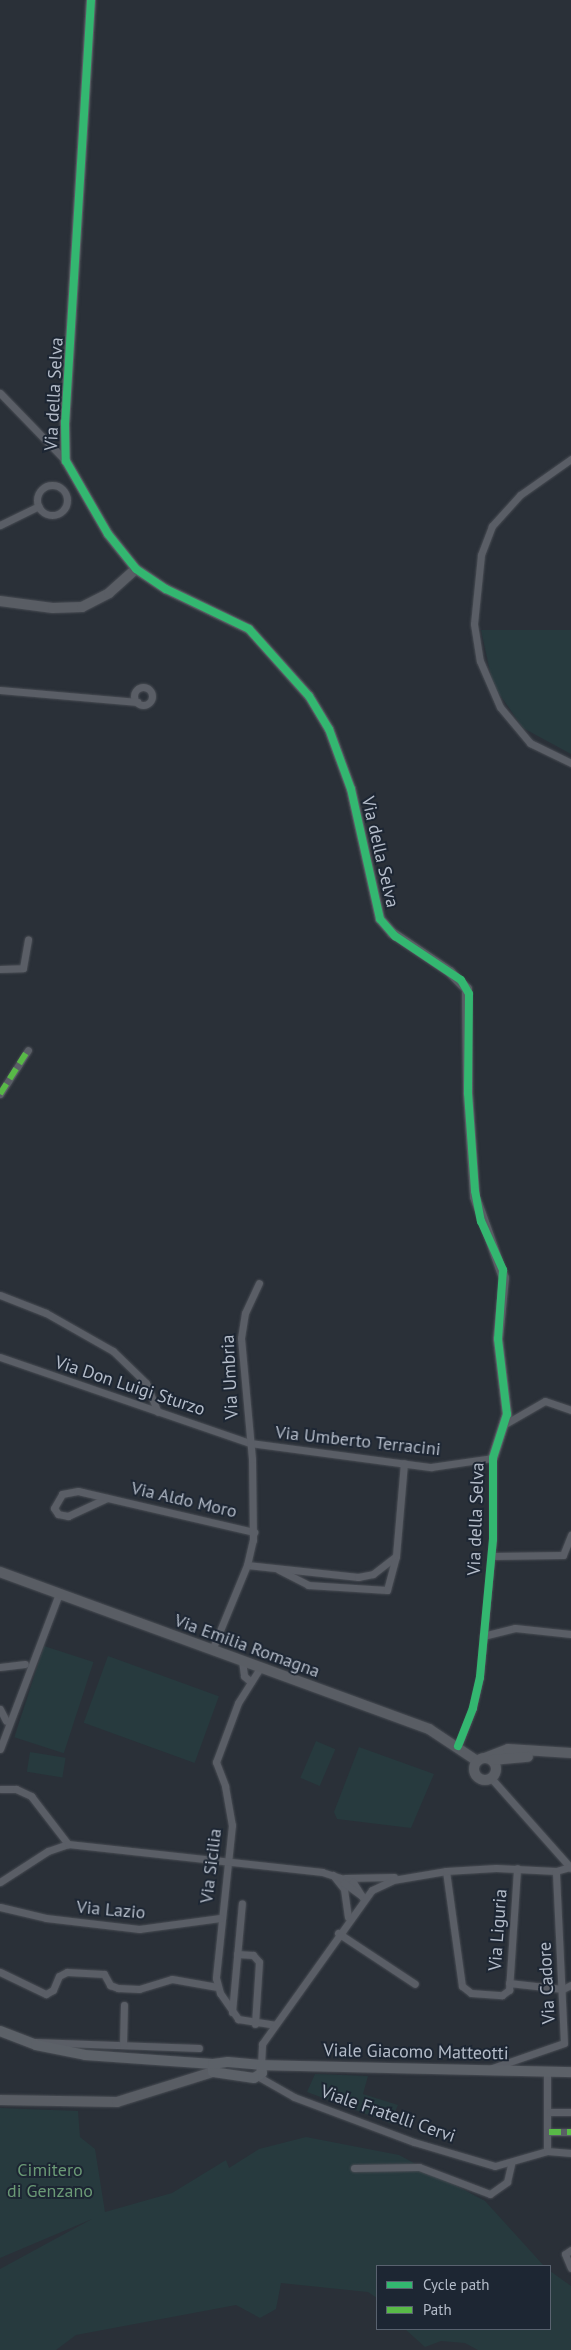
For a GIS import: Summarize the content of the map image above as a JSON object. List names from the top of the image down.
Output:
{
  "streets": {
    "main road": ["Viale Giacomo Matteotti"],
    "street": [
      "Via della Selva",
      "Via Umbria",
      "Via Don Luigi Sturzo",
      "Via Umberto Terracini",
      "Via Aldo Moro",
      "Via Emilia Romagna",
      "Via Sicilia",
      "Via Lazio",
      "Via Liguria",
      "Via Cadore",
      "Viale Fratelli Cervi"
    ]
  },
  "crossings": [
    ["Via della Selva", "Via Umberto Terracini"],
    ["Via della Selva", "Via Emilia Romagna"],
    ["Via Umbria", "Via Don Luigi Sturzo"],
    ["Via Umbria", "Via Umberto Terracini"],
    ["Via Umbria", "Via Aldo Moro"],
    ["Via Umbria", "Via Emilia Romagna"],
    ["Via Don Luigi Sturzo", "Via Umberto Terracini"],
    ["Via Emilia Romagna", "Via Sicilia"],
    ["Via Sicilia", "Via Lazio"],
    ["Via Cadore", "Viale Giacomo Matteotti"]
  ],
  "parks": ["Cimitero di Genzano"],
  "legend": ["Cycle path", "Path"]
}
